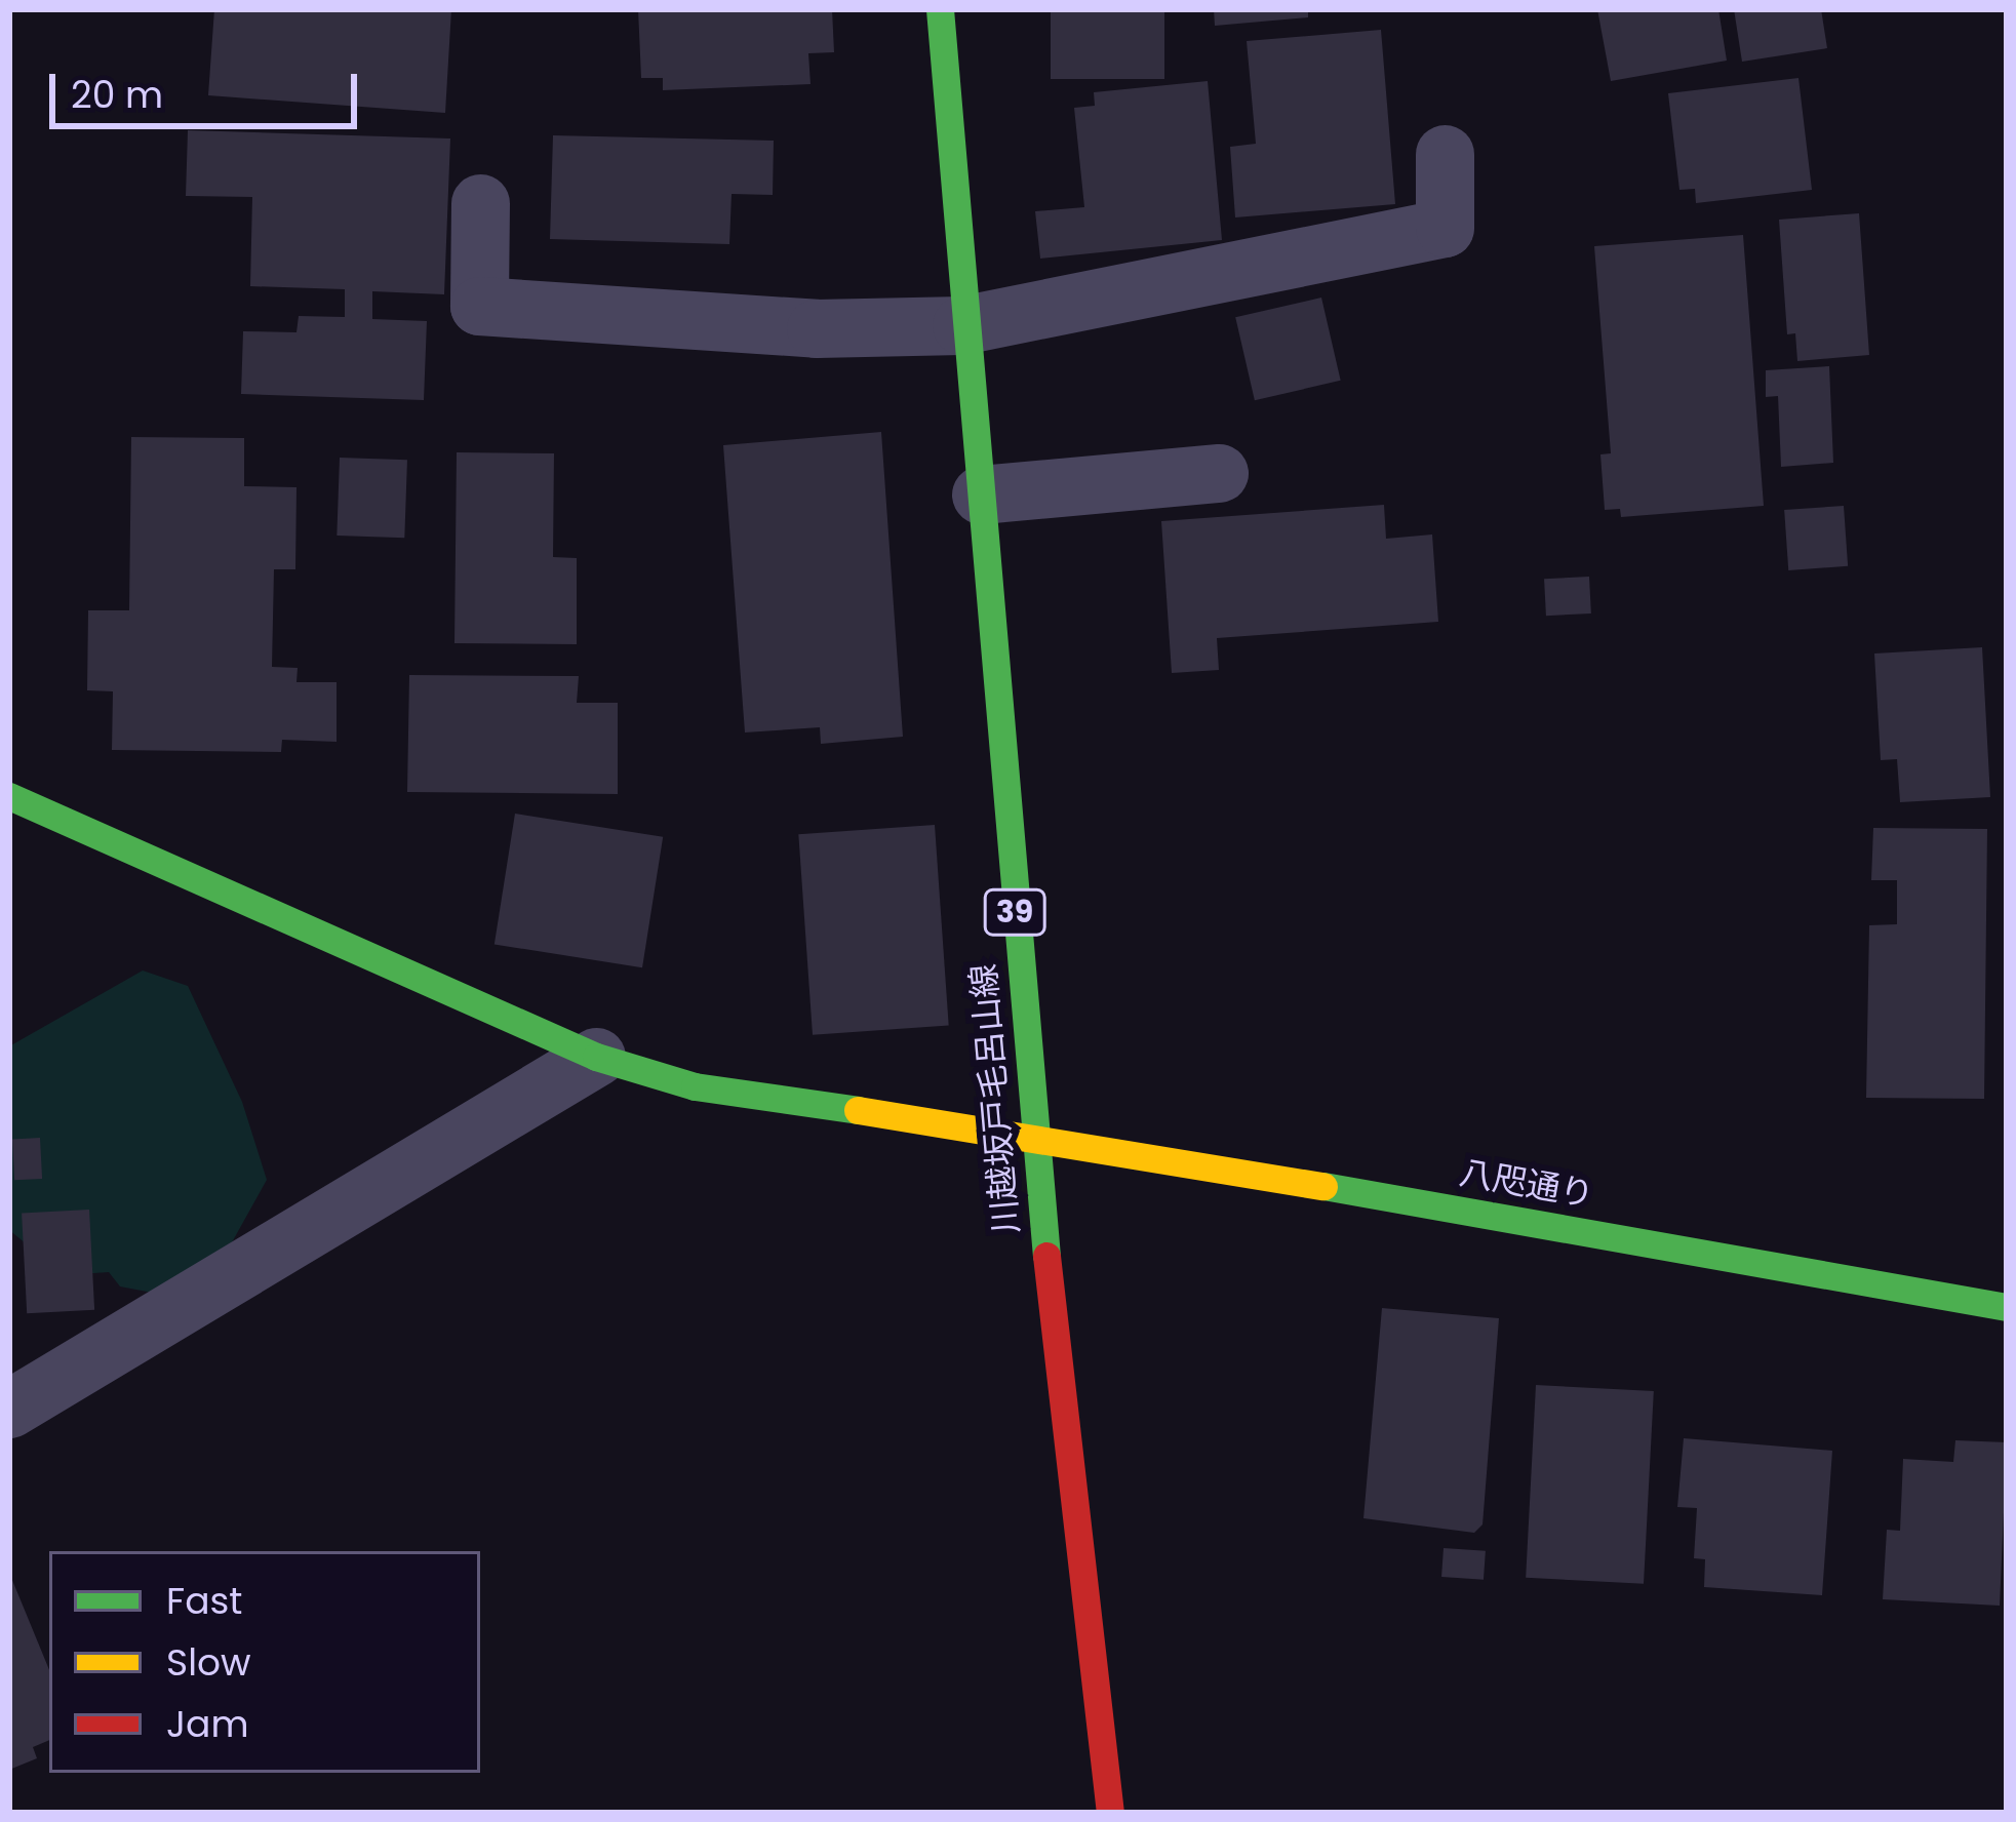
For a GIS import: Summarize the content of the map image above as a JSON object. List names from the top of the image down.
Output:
{
  "streets": {
    "street": ["39", "川越坂戸毛呂山線", "八咫通り"]
  },
  "crossings": [
    ["川越坂戸毛呂山線", "八咫通り"]
  ],
  "legend": ["Fast", "Slow", "Jam"],
  "scale_bar": "20 m"
}
